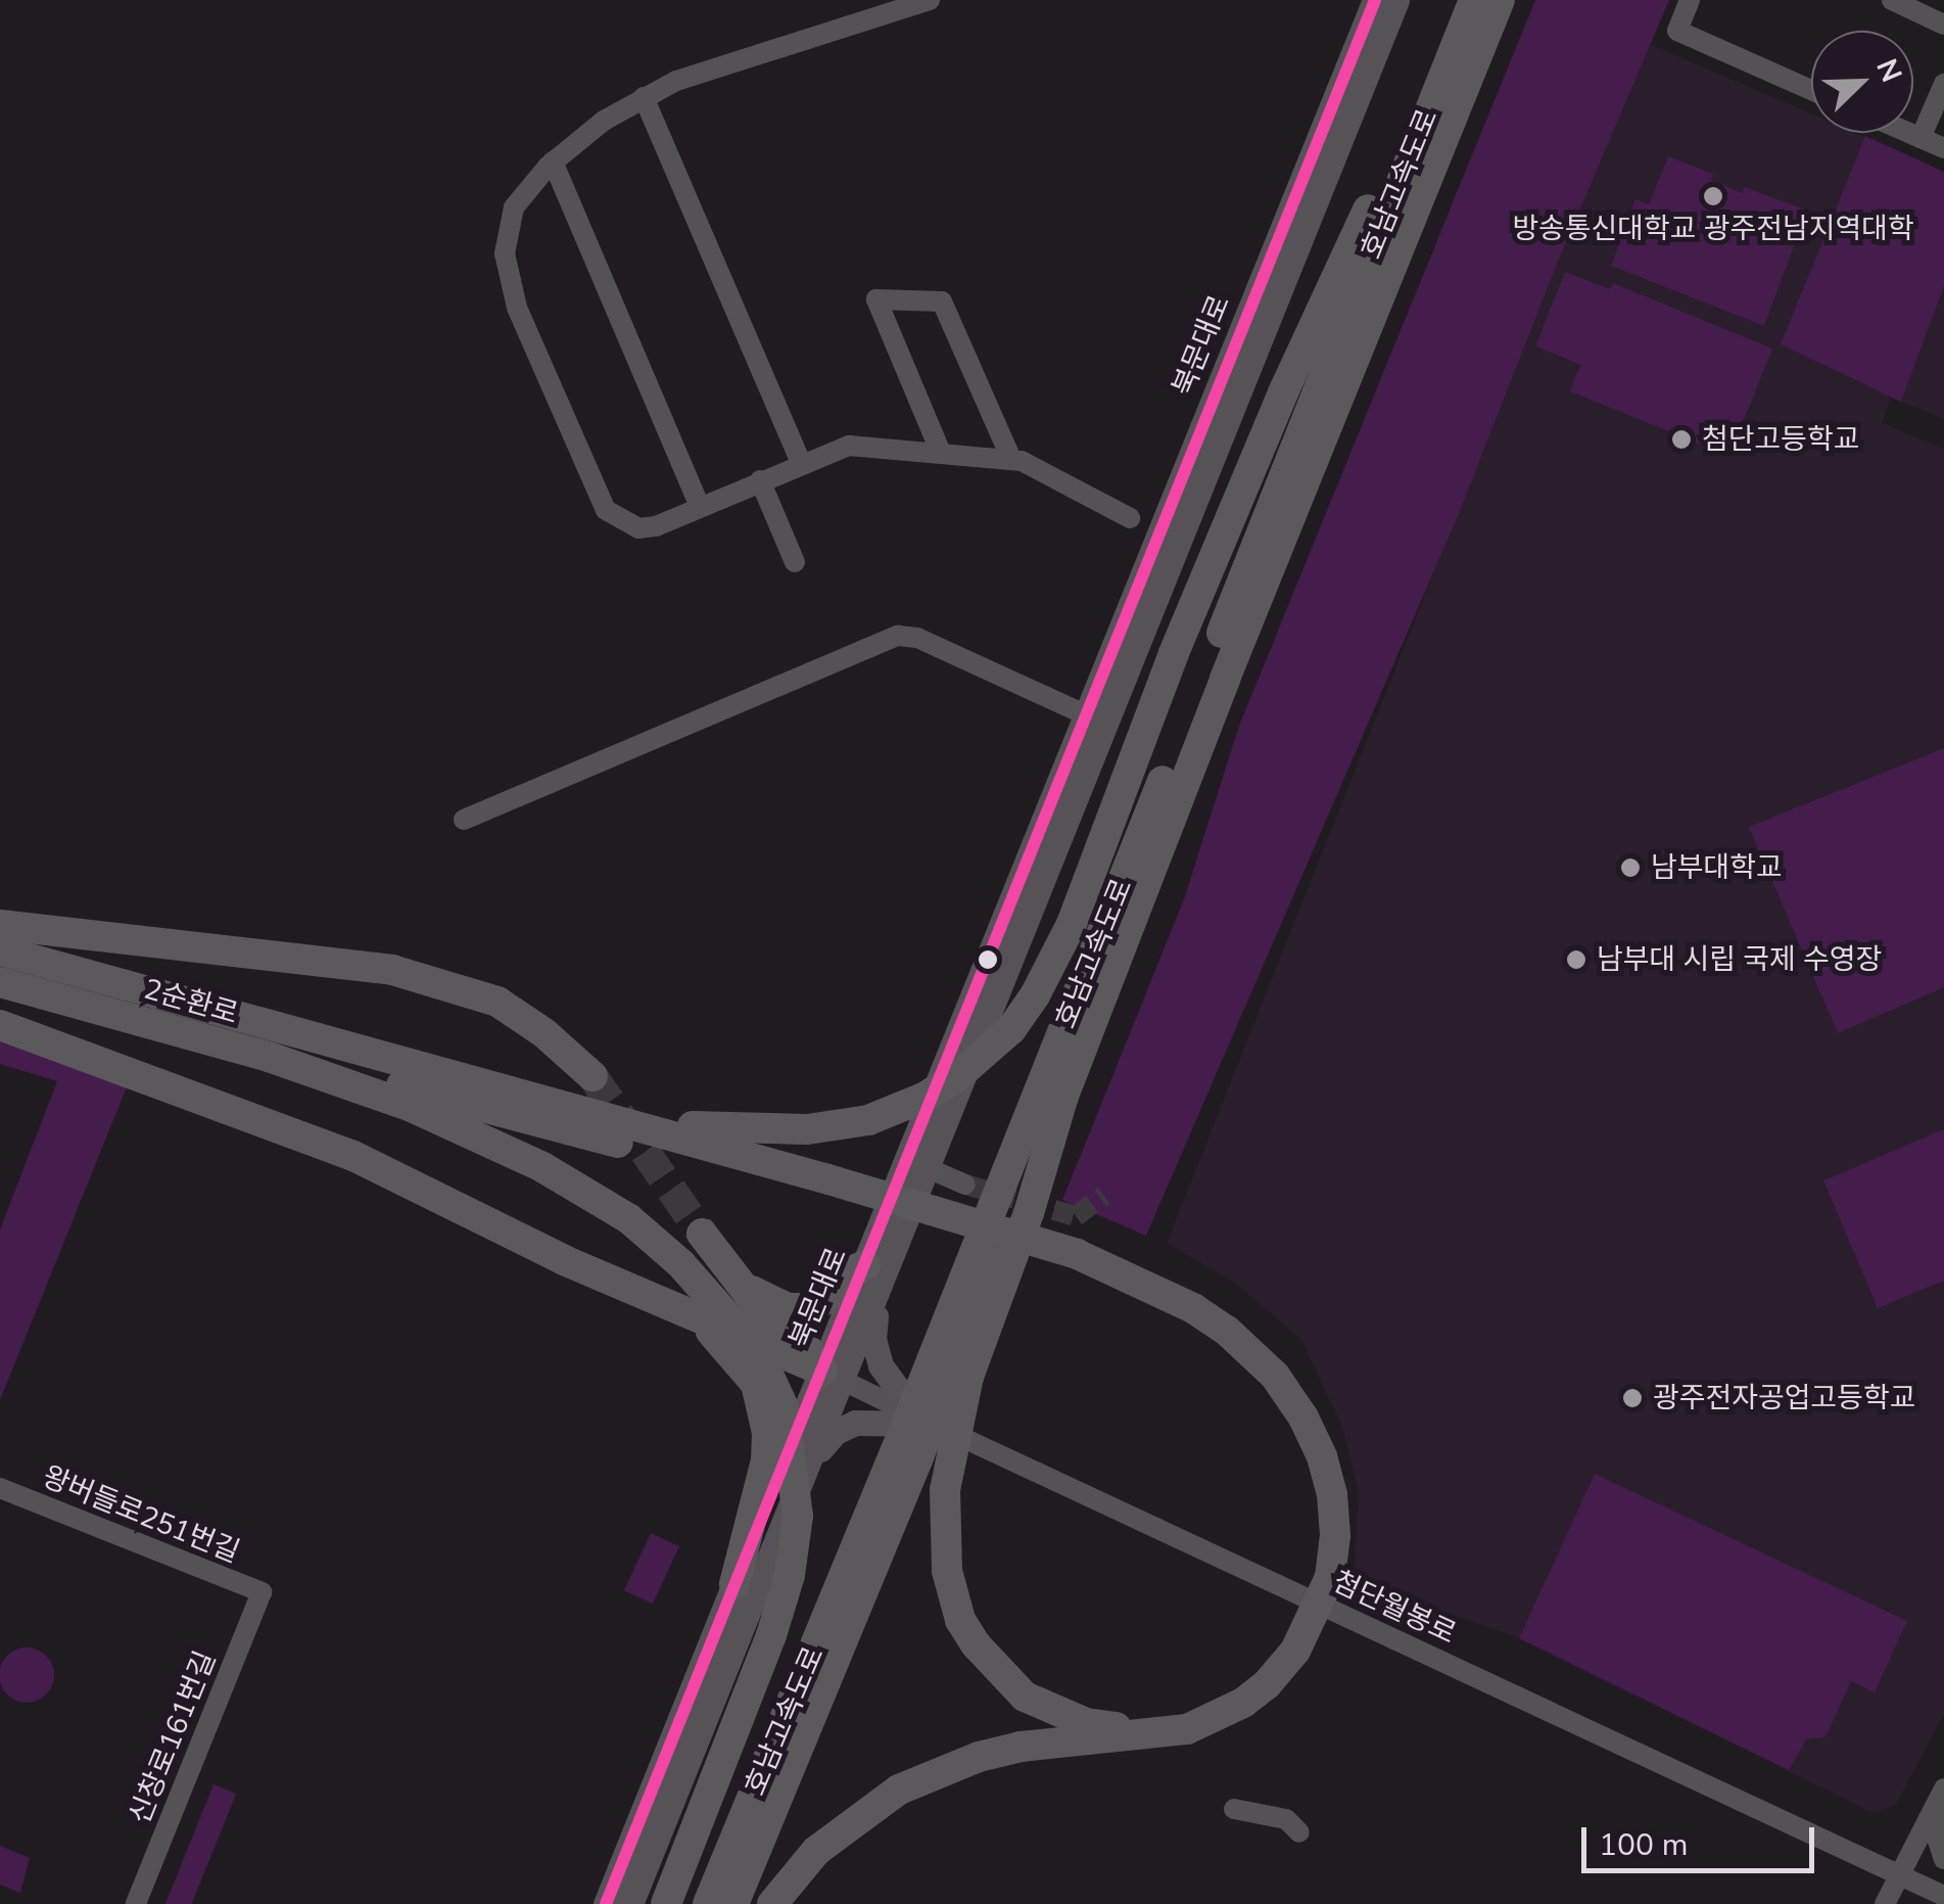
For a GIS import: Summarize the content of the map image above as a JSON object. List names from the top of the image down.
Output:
{
  "streets": {
    "highway": ["호남고속도로", "2순환로"],
    "main road": ["북문대로"],
    "street": ["왕버들로251번길", "첨단월봉로", "신창로161번길"]
  },
  "crossings": [
    ["북문대로", "첨단월봉로"],
    ["왕버들로251번길", "신창로161번길"]
  ],
  "places": [
    "방송통신대학교 광주전남지역대학",
    "첨단고등학교",
    "남부대학교",
    "남부대 시립 국제 수영장",
    "광주전자공업고등학교"
  ],
  "scale_bar": "100 m",
  "north": "top right"
}
